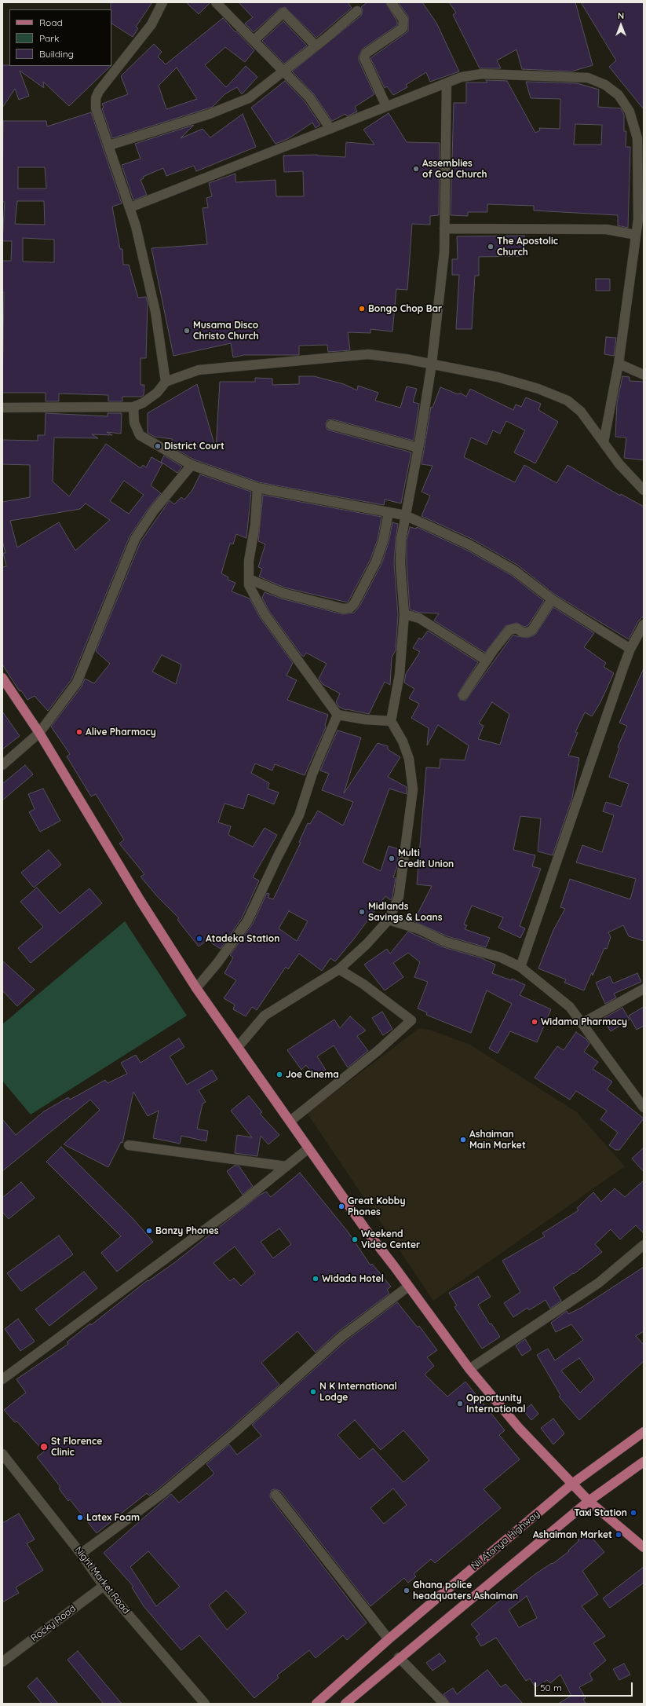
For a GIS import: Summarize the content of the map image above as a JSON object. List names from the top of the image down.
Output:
{
  "streets": {
    "main road": ["Nii Atanya Highway"],
    "street": ["Night Market Road", "Rocky Road"]
  },
  "crossings": [
    ["Night Market Road", "Rocky Road"]
  ],
  "places": [
    "Assemblies of God Church",
    "The Apostolic Church",
    "Bongo Chop Bar",
    "Musama Disco Christo Church",
    "District Court",
    "Alive Pharmacy",
    "Multi Credit Union",
    "Midlands Savings & Loans",
    "Atadeka Station",
    "Widama Pharmacy",
    "Joe Cinema",
    "Ashaiman Main Market",
    "Great Kobby Phones",
    "Banzy Phones",
    "Weekend Video Center",
    "Widada Hotel",
    "N K International Lodge",
    "Opportunity International",
    "St Florence Clinic",
    "Taxi Station",
    "Latex Foam",
    "Ashaiman Market",
    "Ghana police headquaters Ashaiman"
  ],
  "legend": ["Road", "Park", "Building"],
  "scale_bar": "50 m",
  "north": "top"
}
